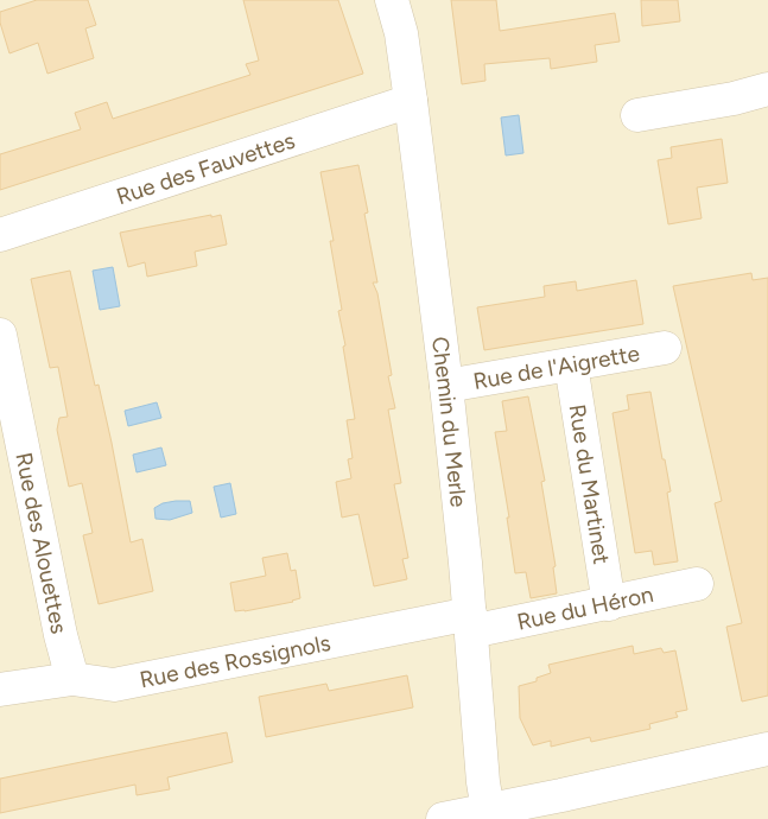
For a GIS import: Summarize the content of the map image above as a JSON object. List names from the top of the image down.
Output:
{
  "streets": {
    "street": [
      "Rue des Fauvettes",
      "Rue de l'Aigrette",
      "Chemin du Merle",
      "Rue du Martinet",
      "Rue des Alouettes",
      "Rue du Héron",
      "Rue des Rossignols"
    ]
  },
  "crossings": [
    ["Rue des Fauvettes", "Chemin du Merle"],
    ["Rue de l'Aigrette", "Chemin du Merle"],
    ["Rue de l'Aigrette", "Rue du Martinet"],
    ["Chemin du Merle", "Rue du Héron"],
    ["Chemin du Merle", "Rue des Rossignols"],
    ["Rue du Martinet", "Rue du Héron"],
    ["Rue des Alouettes", "Rue des Rossignols"],
    ["Rue du Héron", "Rue des Rossignols"]
  ]
}
